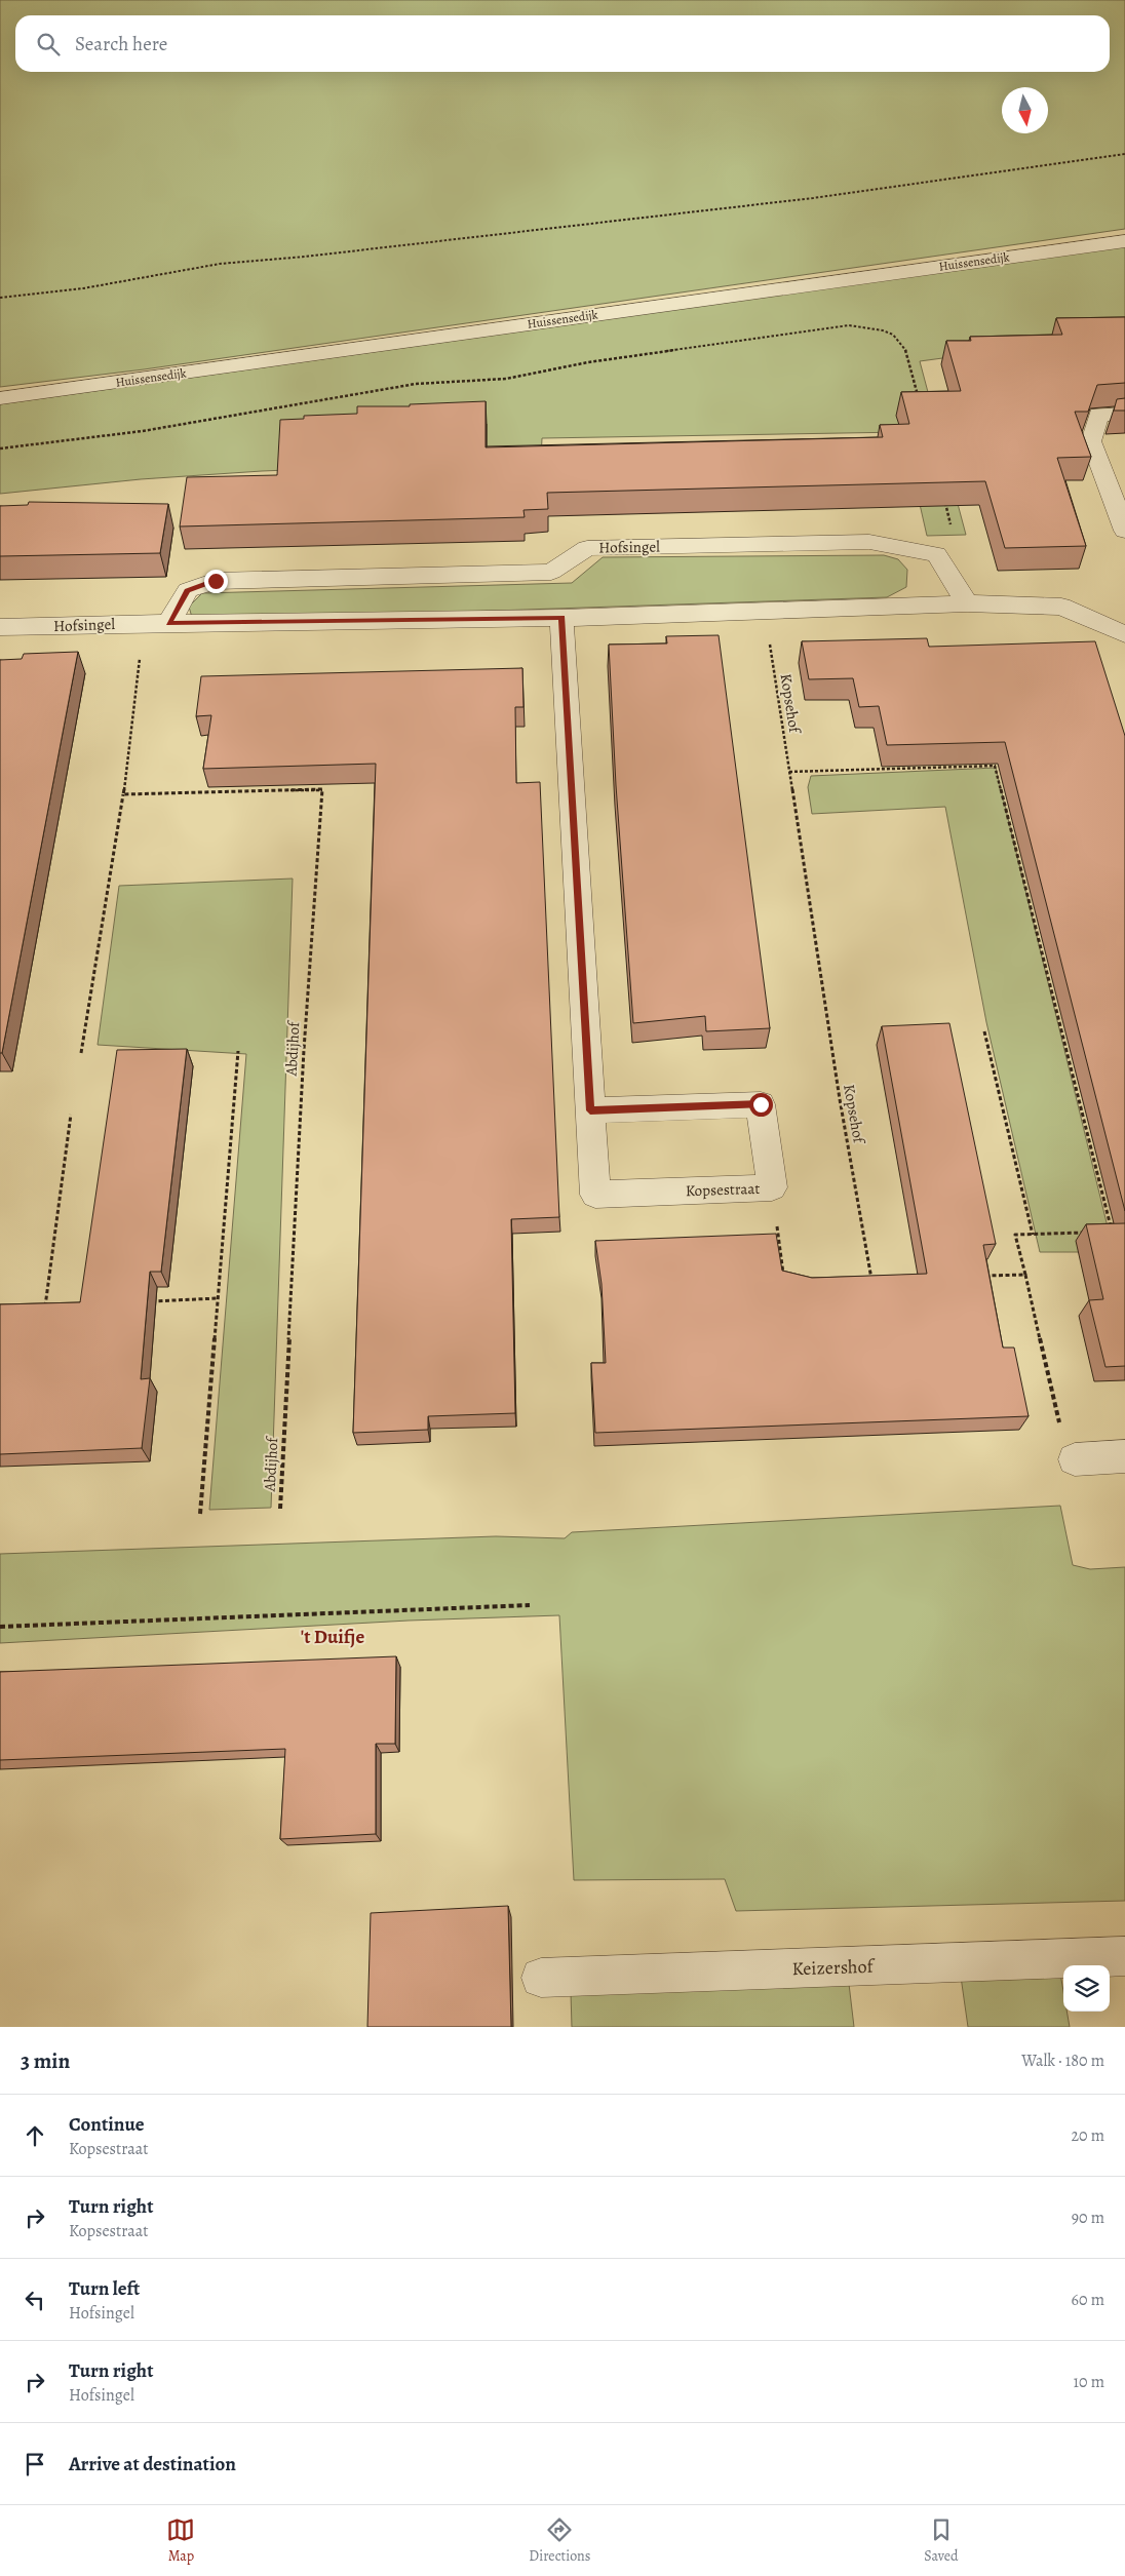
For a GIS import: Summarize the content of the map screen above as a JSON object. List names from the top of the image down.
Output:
{
  "streets": {
    "street": [
      "Huissensedijk",
      "Hofsingel",
      "Kopsestraat",
      "Keizershof"
    ],
    "path": ["Kopsehof", "Abdijhof"]
  },
  "crossings": [
    ["Hofsingel", "Kopsehof"],
    ["Hofsingel", "Kopsestraat"]
  ],
  "districts": ["'t Duifje"],
  "north": "bottom",
  "page": {
    "search": "Search here",
    "heading": ["3 min", "Walk · 180 m"],
    "list": [
      ["Continue", "Kopsestraat", "20 m"],
      ["Turn right", "Kopsestraat", "90 m"],
      ["Turn left", "Hofsingel", "60 m"],
      ["Turn right", "Hofsingel", "10 m"],
      "Arrive at destination"
    ],
    "nav": ["Map", "Directions", "Saved"]
  }
}
